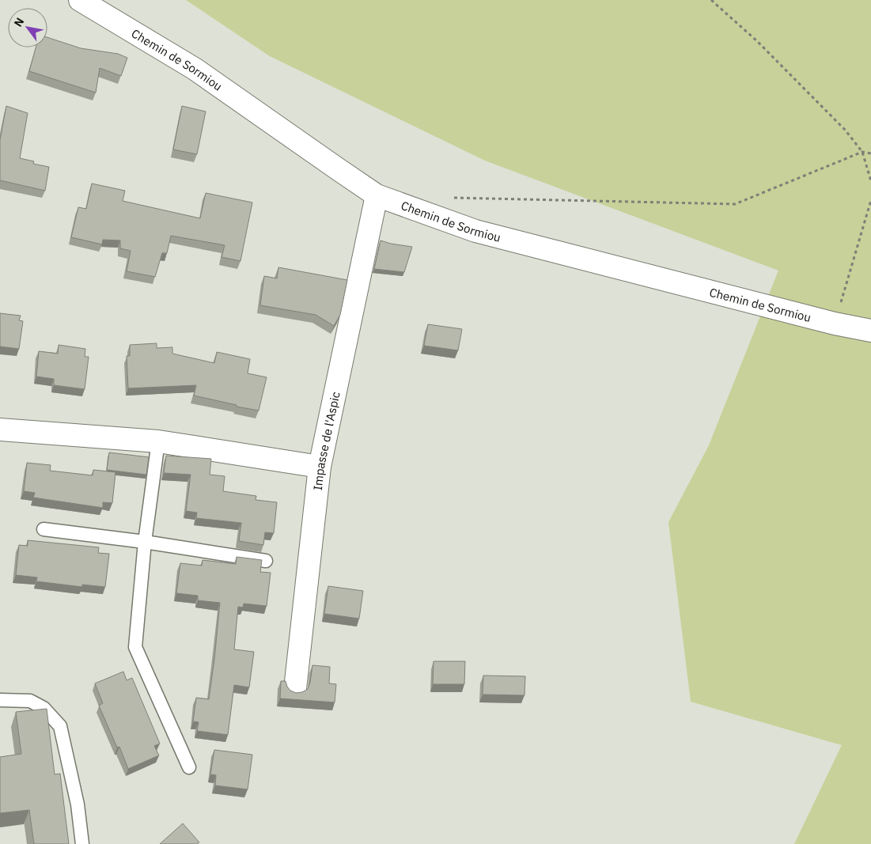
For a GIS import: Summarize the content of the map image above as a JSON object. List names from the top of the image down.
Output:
{
  "streets": {
    "street": ["Chemin de Sormiou", "Impasse de l'Aspic"]
  },
  "crossings": [
    ["Chemin de Sormiou", "Impasse de l'Aspic"]
  ],
  "north": "top left"
}
